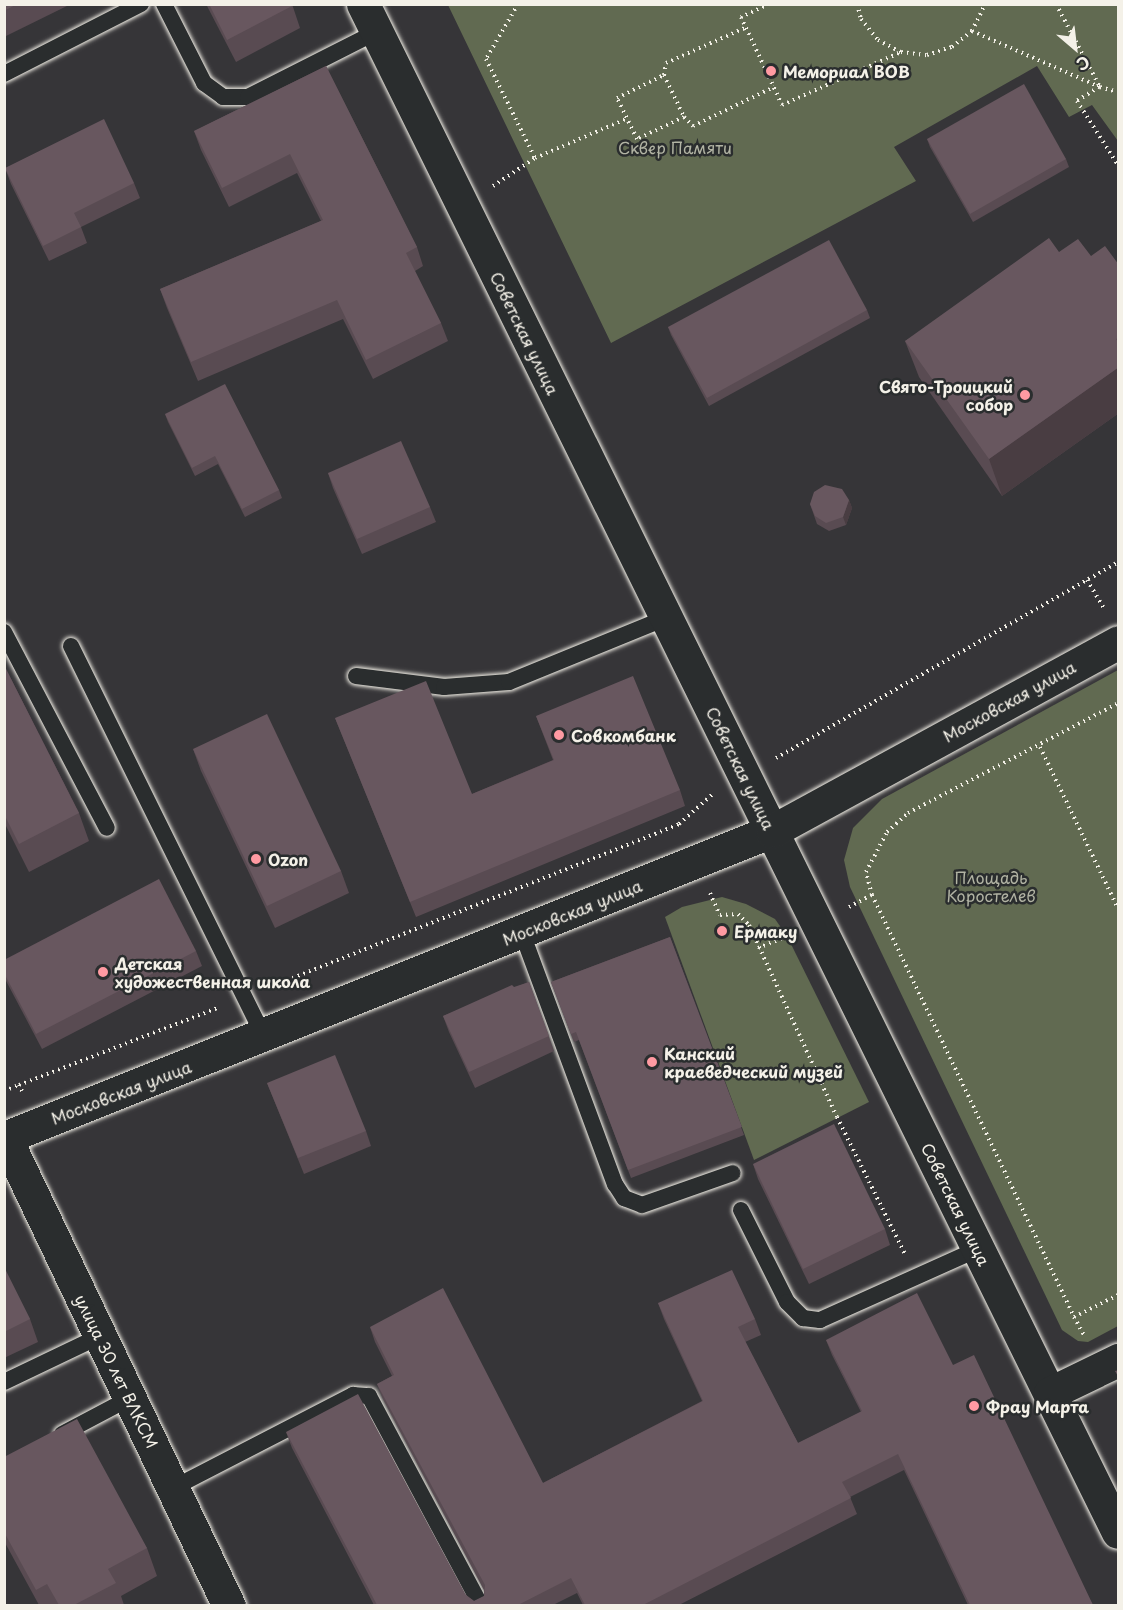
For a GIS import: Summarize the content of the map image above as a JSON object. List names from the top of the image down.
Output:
{
  "streets": {
    "street": ["Советская улица", "Московская улица", "улица 30 лет ВЛКСМ"]
  },
  "crossings": [
    ["Советская улица", "Московская улица"],
    ["Московская улица", "улица 30 лет ВЛКСМ"]
  ],
  "parks": ["Сквер Памяти", "Площадь Коростелев"],
  "places": [
    "Мемориал ВОВ",
    "Свято-Троицкий собор",
    "Совкомбанк",
    "Ozon",
    "Ермаку",
    "Детская художественная школа",
    "Канский краеведческий музей",
    "Фрау Марта"
  ],
  "north": "bottom right"
}
